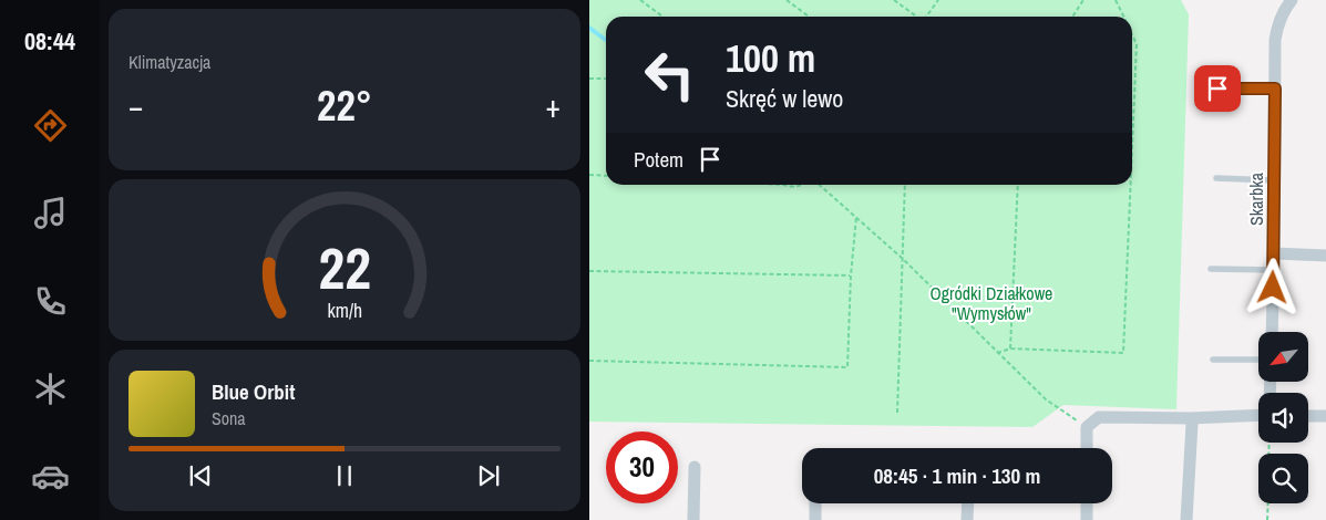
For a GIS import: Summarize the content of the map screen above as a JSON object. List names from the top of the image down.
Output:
{
  "streets": {
    "street": ["Skarbka"]
  },
  "parks": ["Ogródki Działkowe \"Wymysłów\""],
  "north": "bottom left",
  "page": {
    "tabs": "08:44",
    "tile": "Klimatyzacja",
    "turn": ["100 m", "Skręć w lewo"],
    "heat": ["−", "22°", "+"],
    "then": "Potem",
    "song": ["Blue Orbit", "Sona"],
    "limit": "30",
    "trip": "08:45 · 1 min · 130 m",
    "gauge": ["22", "km/h"]
  }
}
